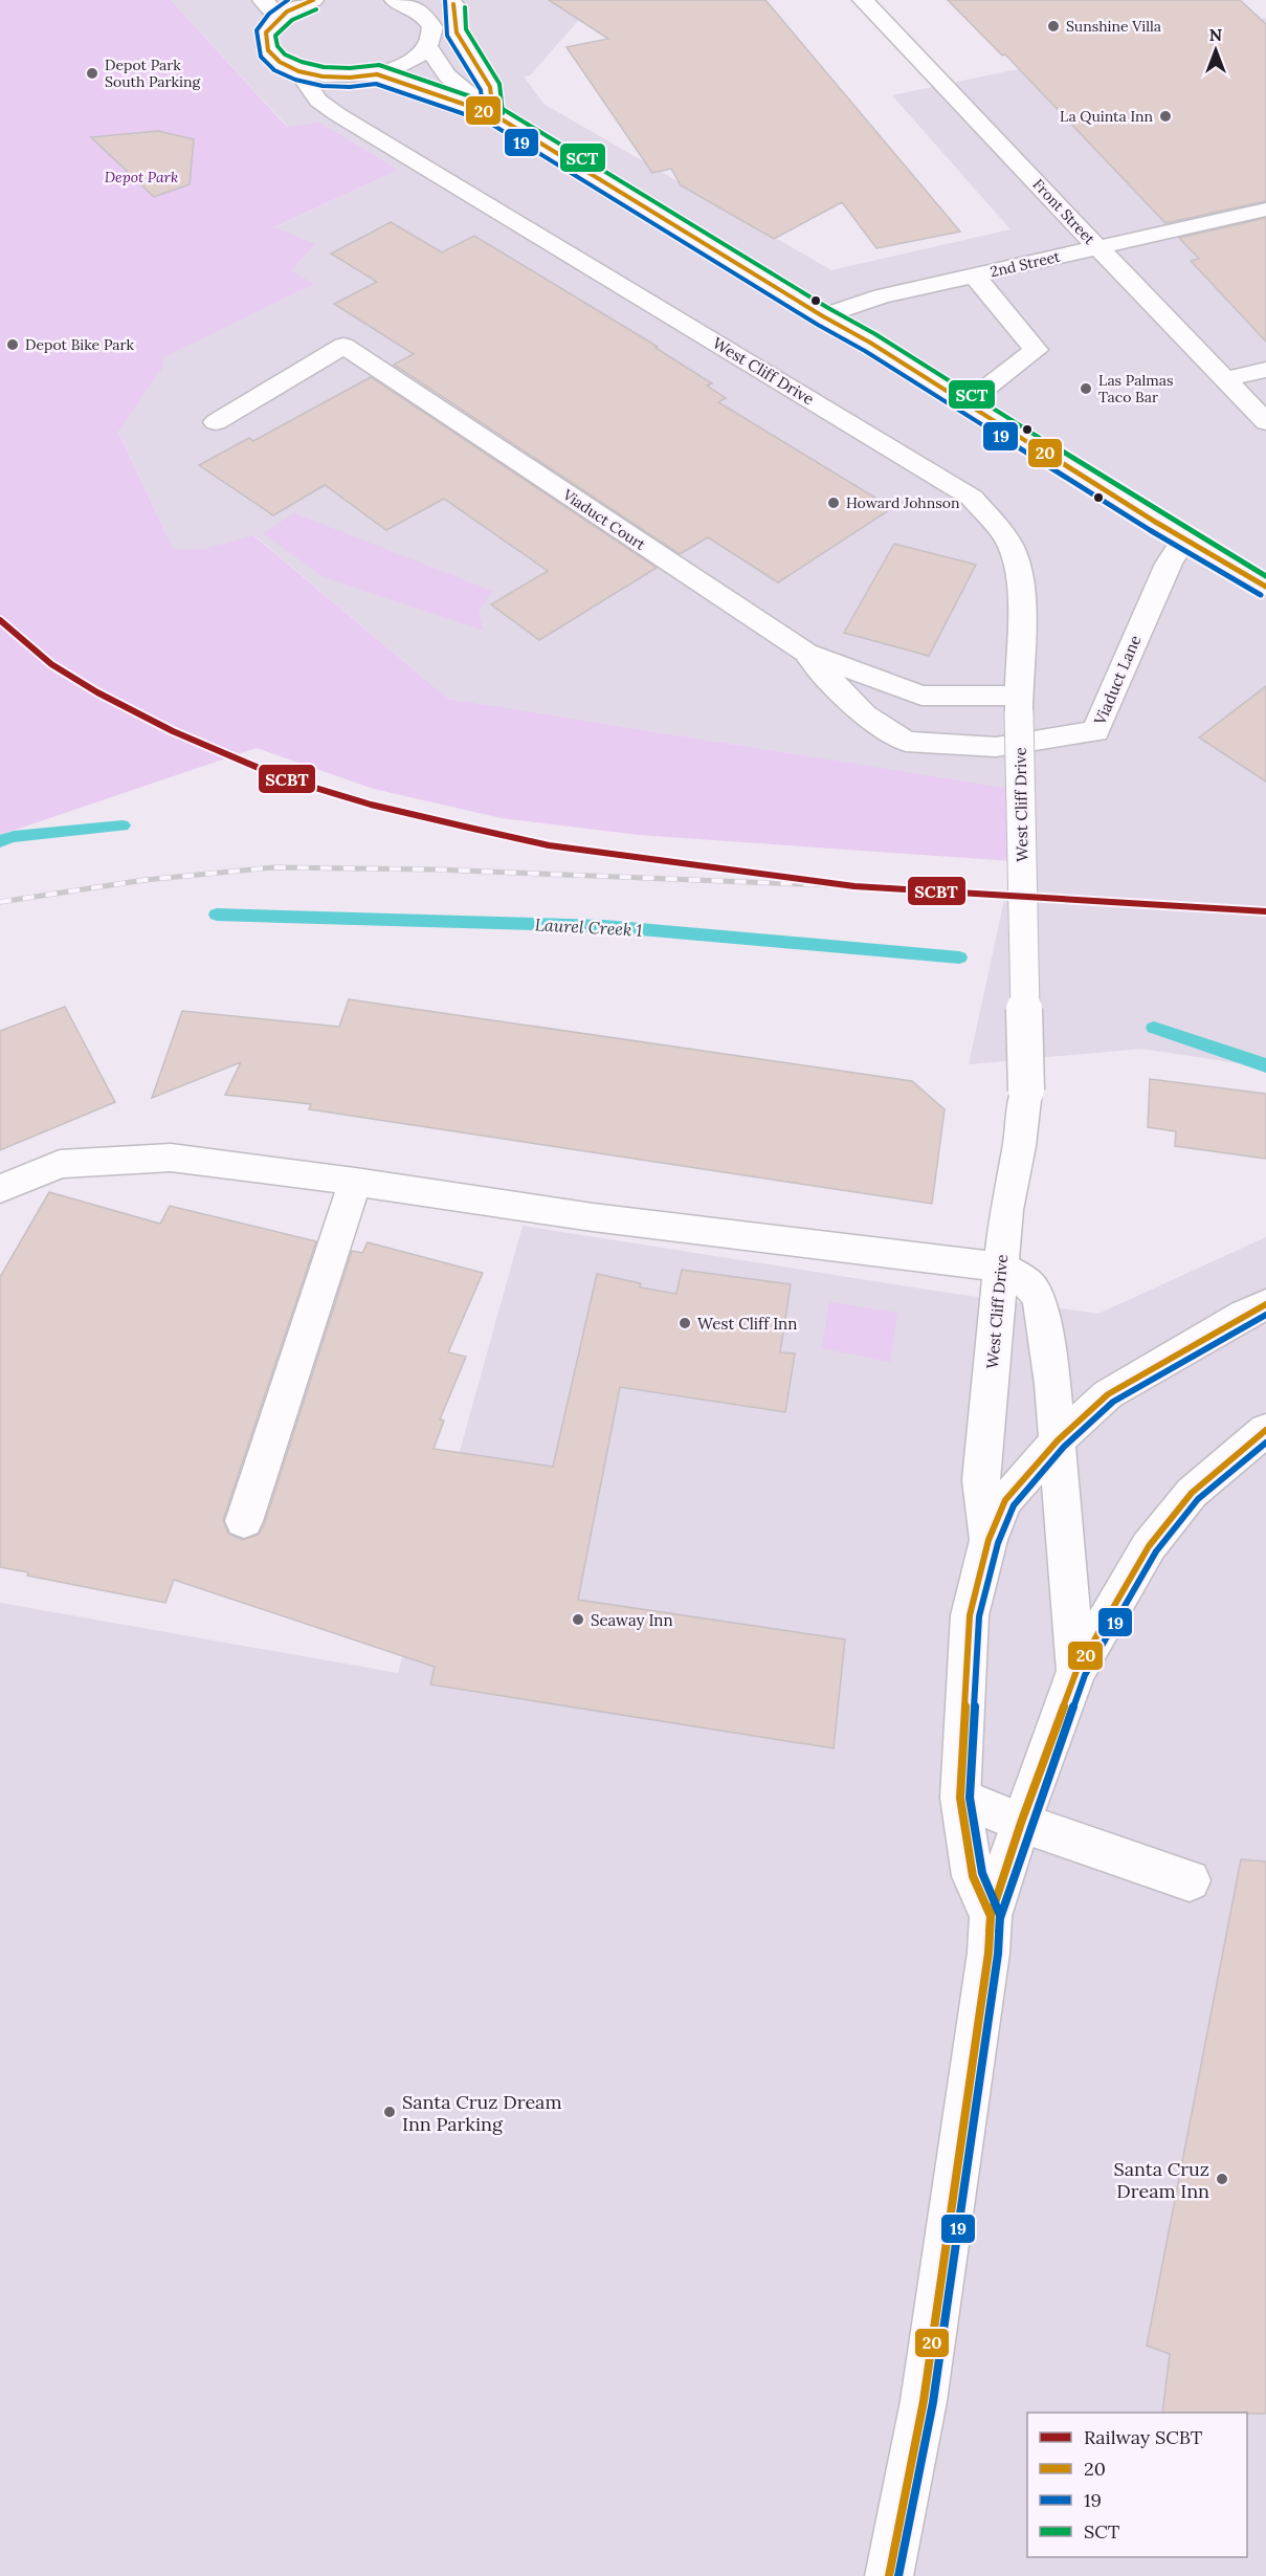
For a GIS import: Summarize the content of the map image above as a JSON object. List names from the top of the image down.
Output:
{
  "streets": {
    "street": [
      "Front Street",
      "2nd Street",
      "West Cliff Drive",
      "Viaduct Court",
      "Viaduct Lane"
    ]
  },
  "crossings": [
    ["Front Street", "2nd Street"],
    ["West Cliff Drive", "Viaduct Court"],
    ["Viaduct Court", "Viaduct Lane"]
  ],
  "water": ["Laurel Creek 1"],
  "parks": ["Depot Park"],
  "places": [
    "Sunshine Villa",
    "Depot Park South Parking",
    "La Quinta Inn",
    "Depot Bike Park",
    "Las Palmas Taco Bar",
    "Howard Johnson",
    "West Cliff Inn",
    "Seaway Inn",
    "Santa Cruz Dream Inn Parking",
    "Santa Cruz Dream Inn"
  ],
  "lines": [
    "transit line 20",
    "transit line 19",
    "transit line SCT",
    "rail line SCBT"
  ],
  "legend": [
    "Railway SCBT",
    "20",
    "19",
    "SCT"
  ],
  "north": "top"
}
